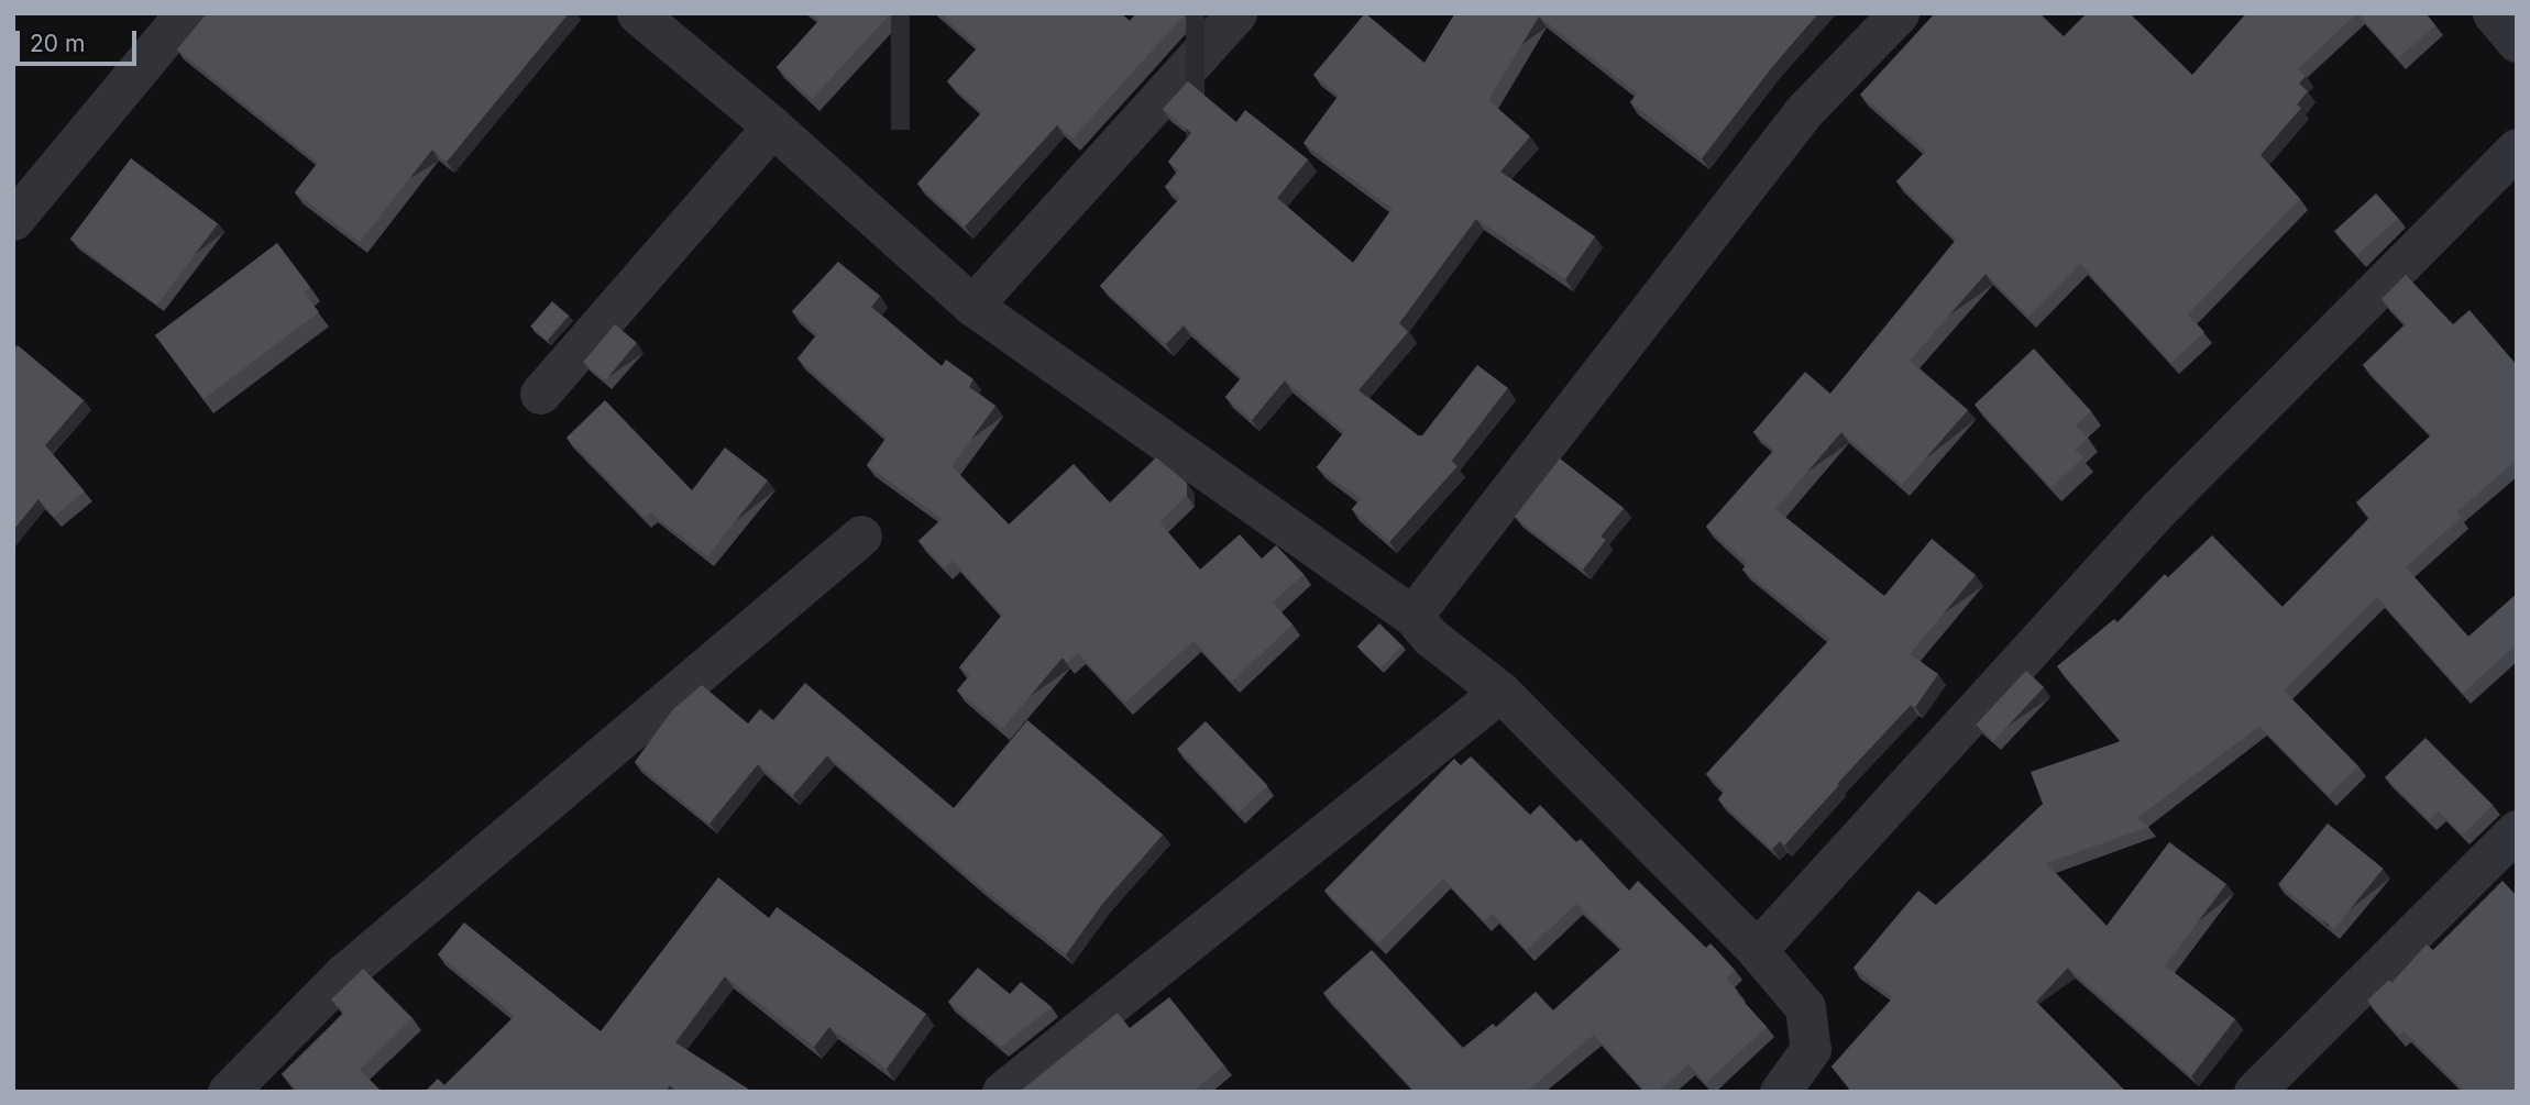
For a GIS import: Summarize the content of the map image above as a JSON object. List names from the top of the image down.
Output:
{
  "scale_bar": "20 m"
}
